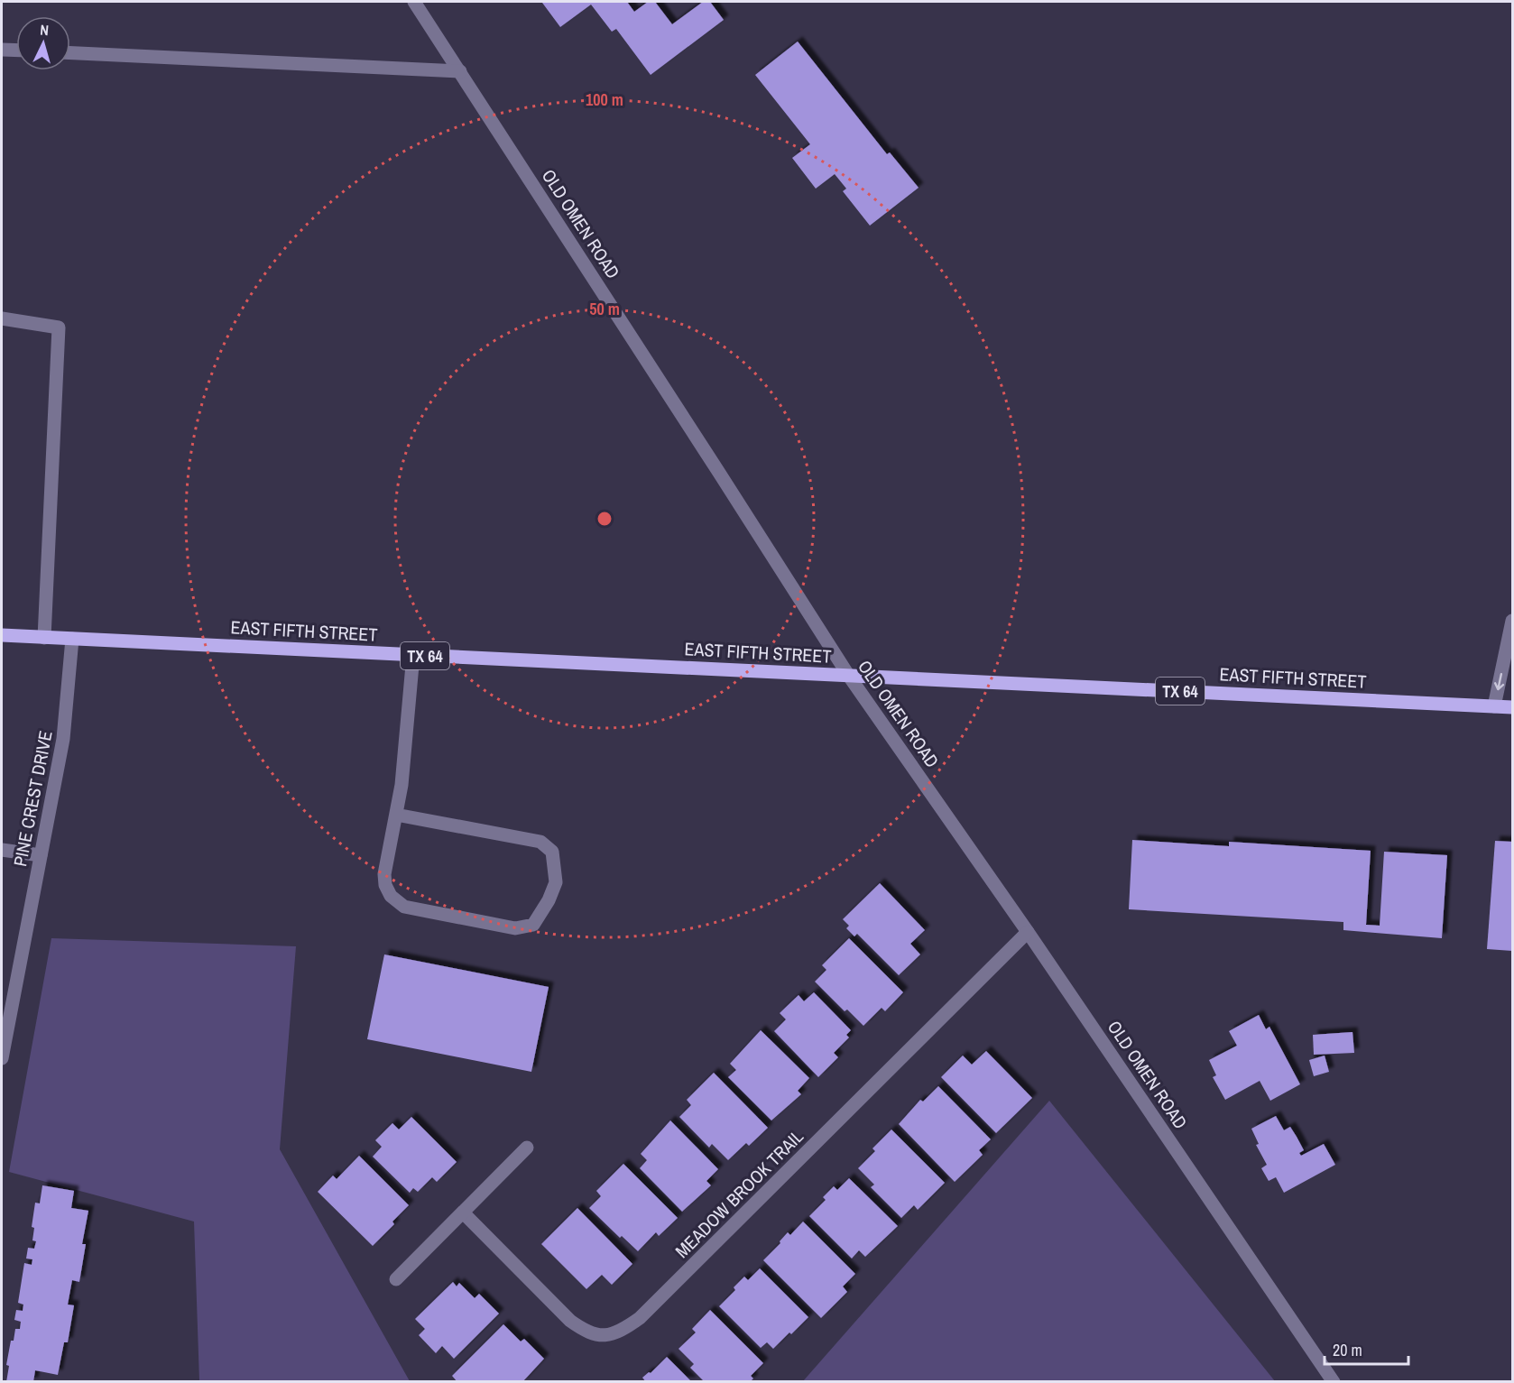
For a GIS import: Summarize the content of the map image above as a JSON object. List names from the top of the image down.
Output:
{
  "streets": {
    "main road": ["EAST FIFTH STREET", "TX 64"],
    "street": ["OLD OMEN ROAD", "PINE CREST DRIVE", "MEADOW BROOK TRAIL"]
  },
  "crossings": [
    ["OLD OMEN ROAD", "EAST FIFTH STREET"],
    ["OLD OMEN ROAD", "MEADOW BROOK TRAIL"],
    ["EAST FIFTH STREET", "PINE CREST DRIVE"]
  ],
  "scale_bar": "20 m",
  "north": "top",
  "rings": ["100 m", "50 m"]
}
